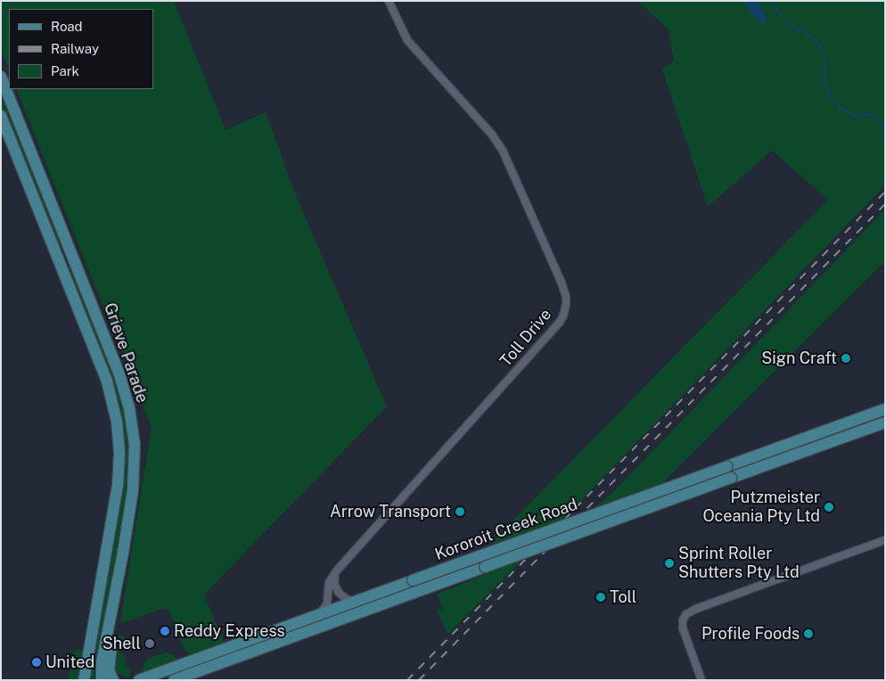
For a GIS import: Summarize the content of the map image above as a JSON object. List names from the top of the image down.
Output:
{
  "streets": {
    "main road": ["Grieve Parade", "Kororoit Creek Road"],
    "street": ["Toll Drive"]
  },
  "crossings": [
    ["Toll Drive", "Kororoit Creek Road"]
  ],
  "places": [
    "Sign Craft",
    "Putzmeister Oceania Pty Ltd",
    "Arrow Transport",
    "Sprint Roller Shutters Pty Ltd",
    "Toll",
    "Reddy Express",
    "Profile Foods",
    "Shell",
    "United"
  ],
  "legend": ["Road", "Railway", "Park"]
}
